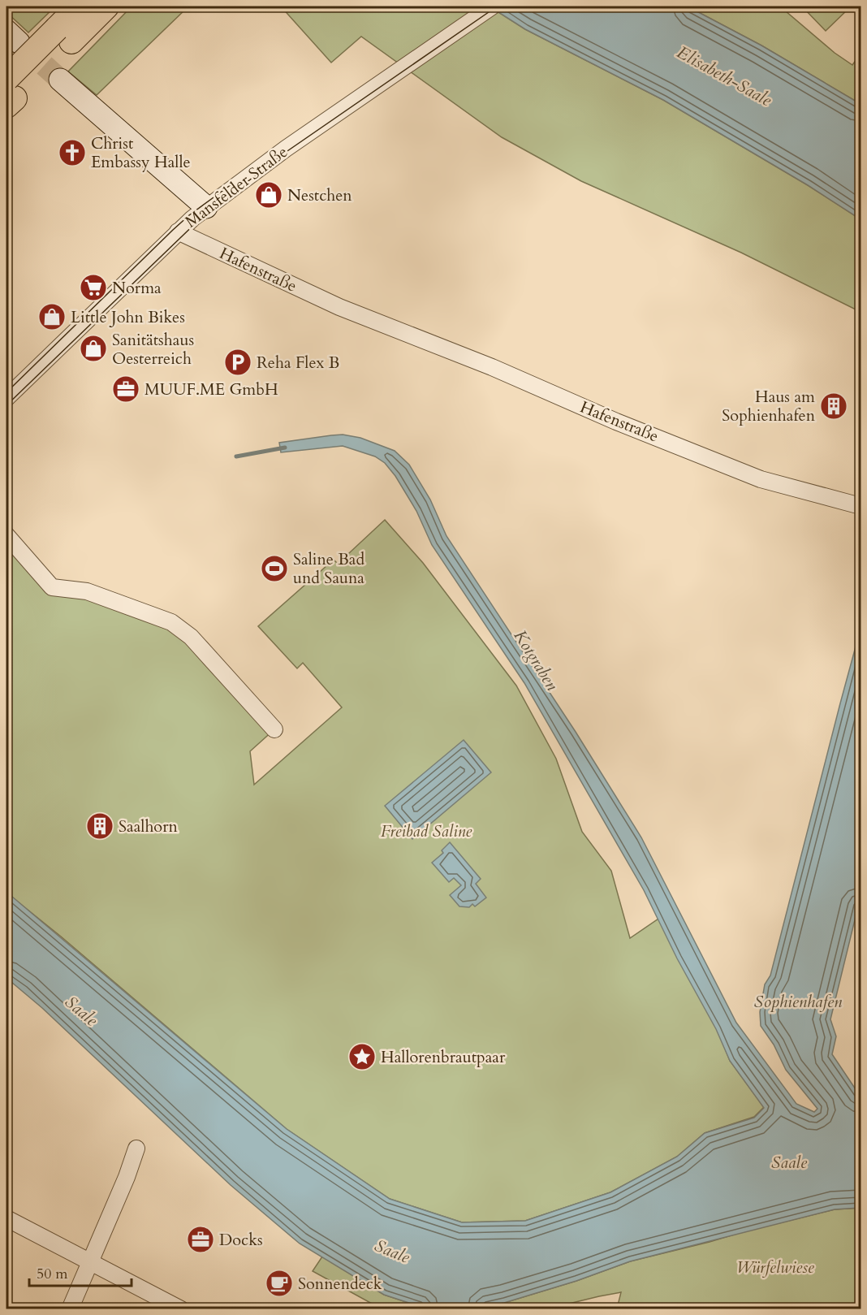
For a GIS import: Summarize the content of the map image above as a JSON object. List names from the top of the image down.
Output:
{
  "streets": {
    "street": ["Mansfelder Straße", "Hafenstraße"]
  },
  "crossings": [
    ["Mansfelder Straße", "Hafenstraße"]
  ],
  "water": [
    "Elisabeth-Saale",
    "Kotgraben",
    "Sophienhafen",
    "Saale"
  ],
  "parks": ["Freibad Saline", "Würfelwiese"],
  "places": {
    "church": ["Christ Embassy Halle"],
    "shop": ["Nestchen", "Little John Bikes", "Sanitätshaus Oesterreich"],
    "supermarket": ["Norma"],
    "parking": ["Reha Flex B"],
    "office": ["MUUF.ME GmbH", "Docks"],
    "building": ["Haus am Sophienhafen", "Saalhorn"],
    "sports": ["Saline Bad und Sauna"],
    "place": ["Hallorenbrautpaar"],
    "cafe": ["Sonnendeck"]
  },
  "scale_bar": "50 m"
}
